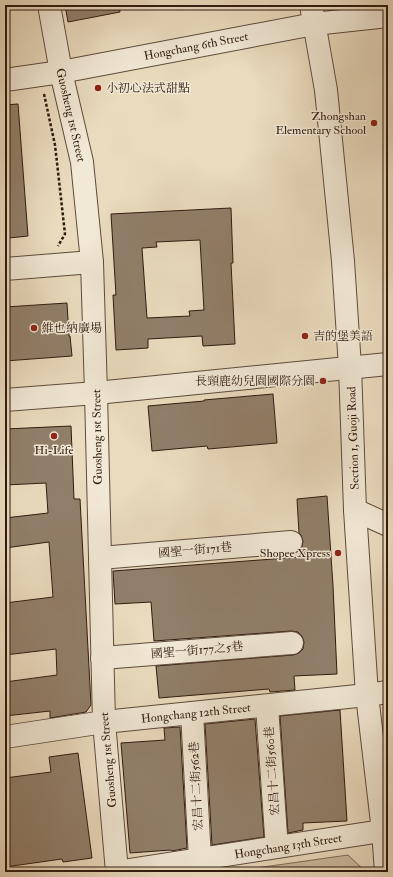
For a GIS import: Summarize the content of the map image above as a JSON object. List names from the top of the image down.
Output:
{
  "streets": {
    "street": [
      "Hongchang 6th Street",
      "Guosheng 1st Street",
      "Section 1, Guoji Road",
      "國聖一街171巷",
      "國聖一街177之5巷",
      "Hongchang 12th Street",
      "宏昌十二街560巷",
      "宏昌十二街562巷",
      "Hongchang 13th Street"
    ]
  },
  "crossings": [
    ["Hongchang 6th Street", "Guosheng 1st Street"],
    ["Hongchang 6th Street", "Section 1, Guoji Road"],
    ["Guosheng 1st Street", "國聖一街171巷"],
    ["Guosheng 1st Street", "國聖一街177之5巷"],
    ["Guosheng 1st Street", "Hongchang 12th Street"],
    ["Guosheng 1st Street", "Hongchang 13th Street"],
    ["Section 1, Guoji Road", "Hongchang 12th Street"],
    ["Section 1, Guoji Road", "Hongchang 13th Street"],
    ["Hongchang 12th Street", "宏昌十二街560巷"],
    ["Hongchang 12th Street", "宏昌十二街562巷"],
    ["宏昌十二街562巷", "Hongchang 13th Street"]
  ],
  "places": [
    "小初心法式甜點",
    "Zhongshan Elementary School",
    "維也納廣場",
    "吉的堡美語",
    "長頸鹿幼兒園國際分園",
    "Hi-Life",
    "Shopee Xpress"
  ]
}
